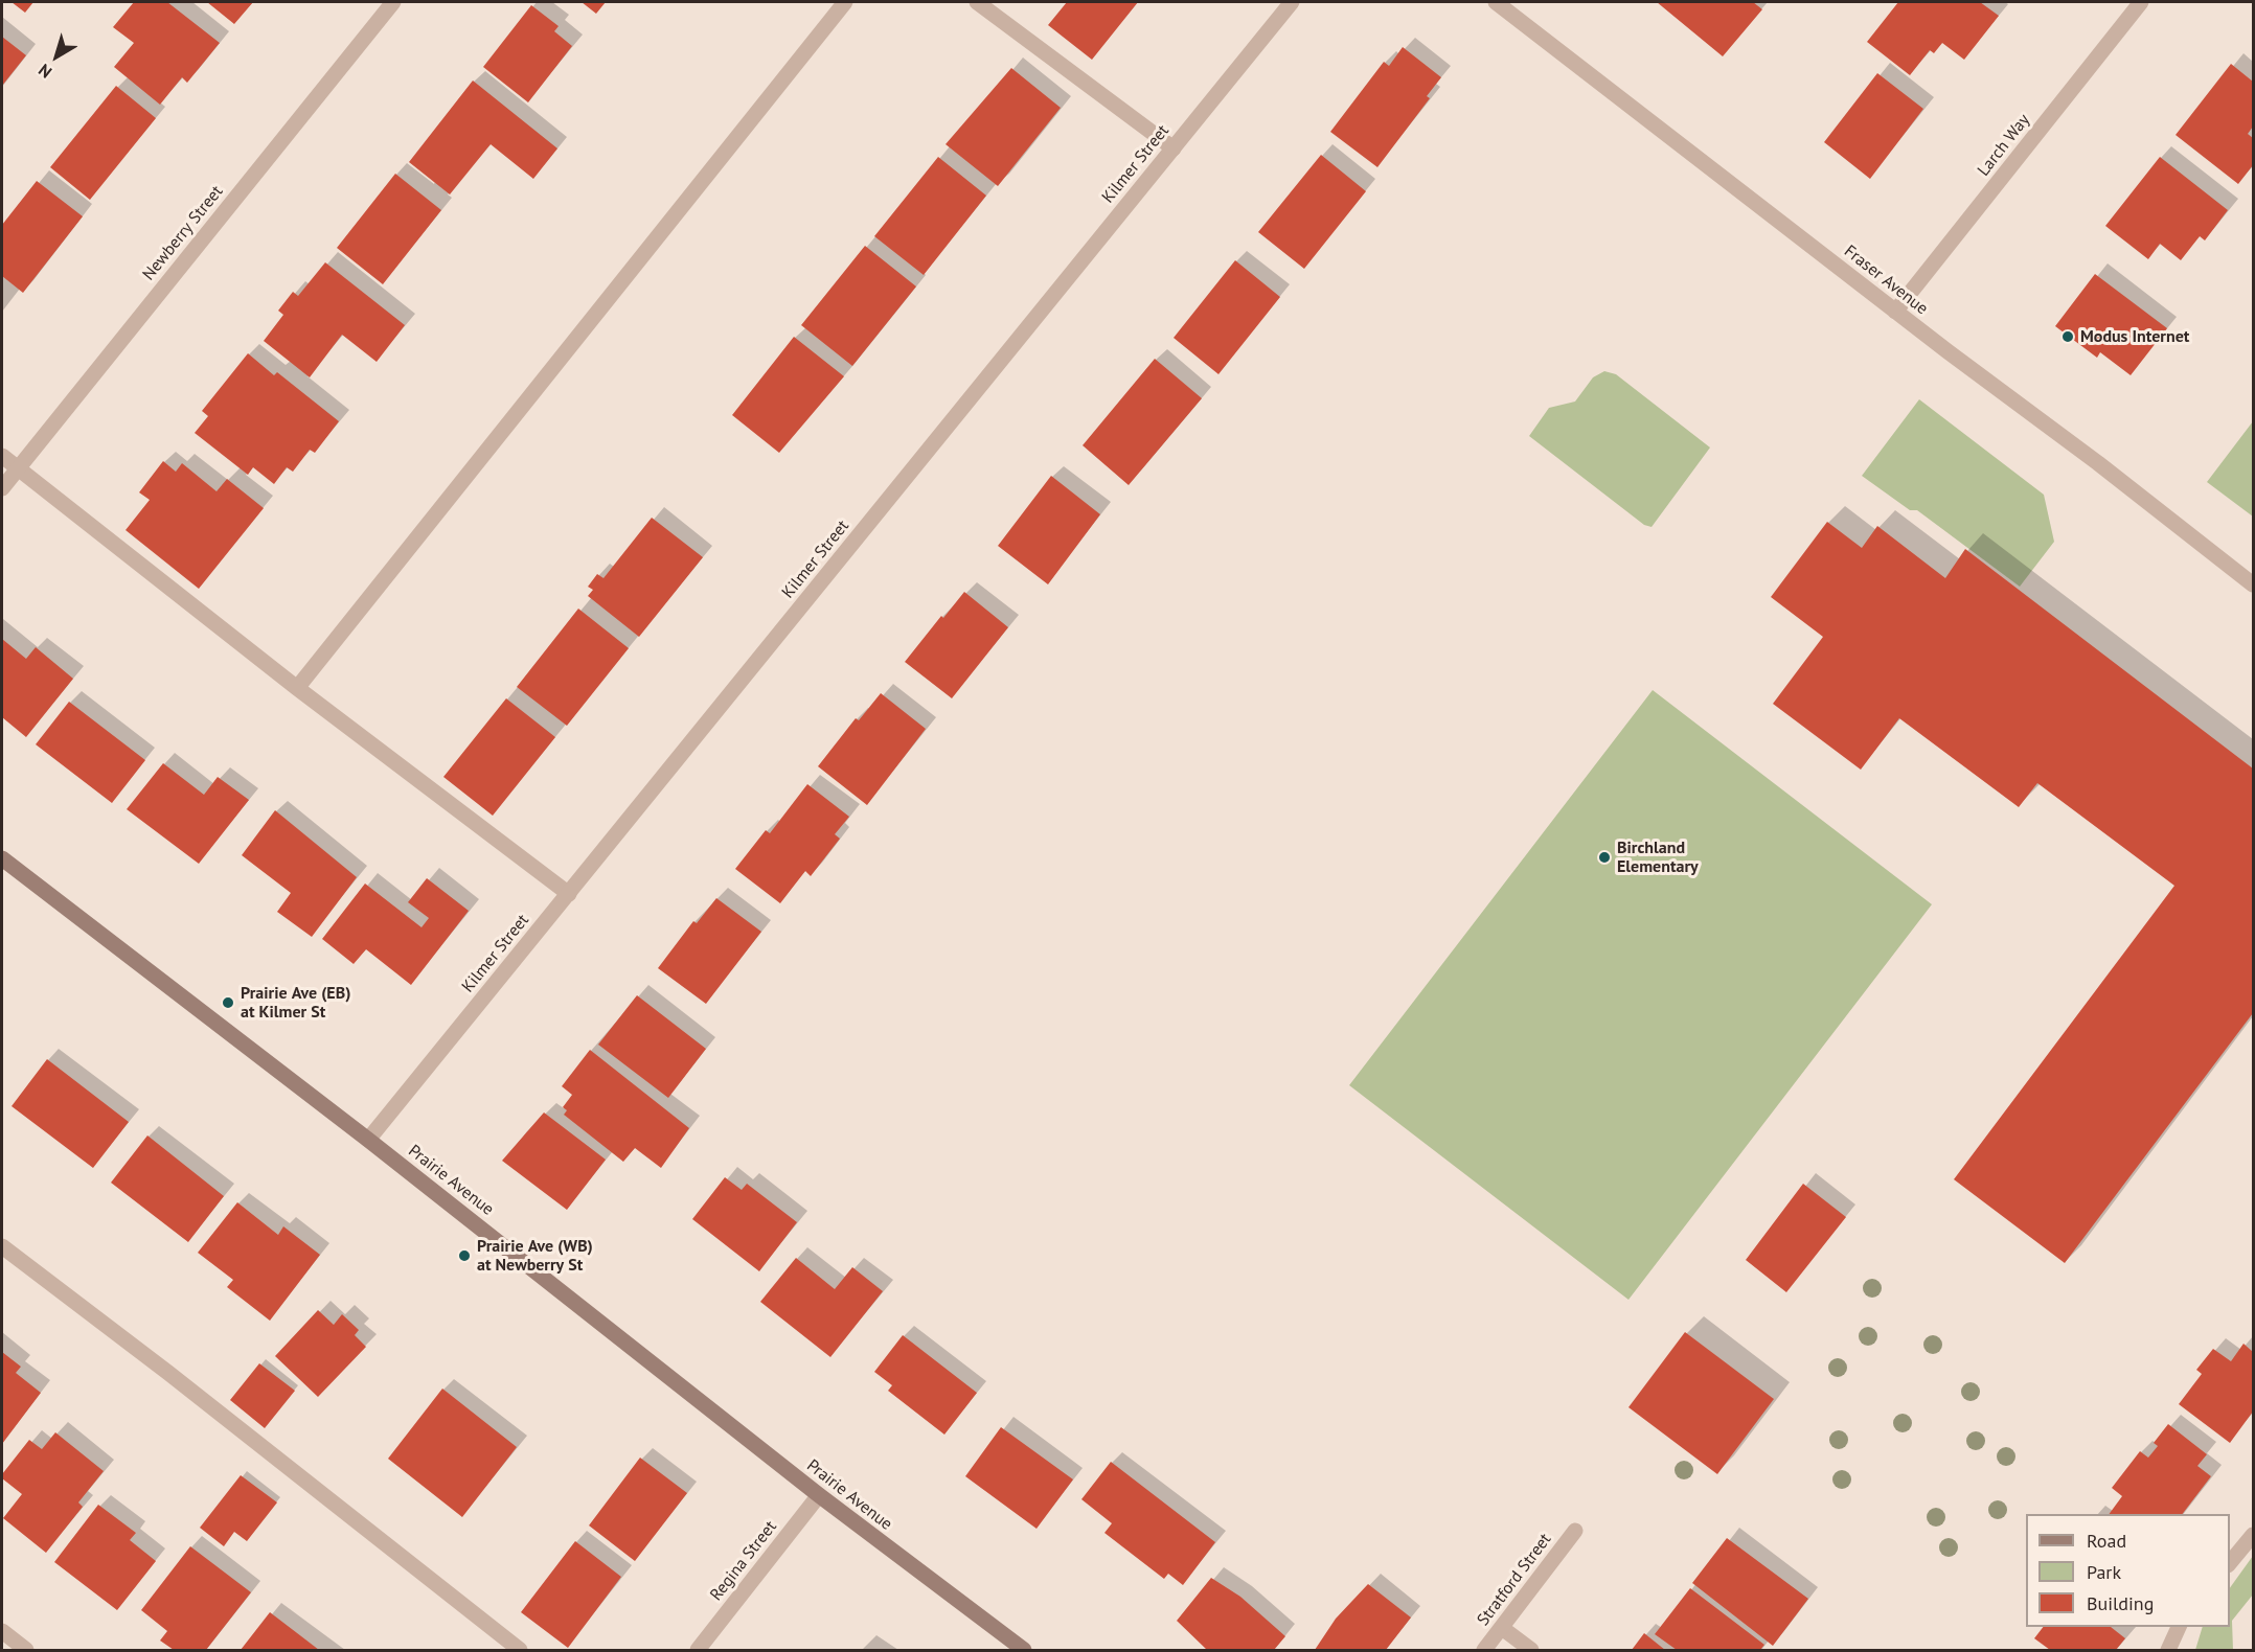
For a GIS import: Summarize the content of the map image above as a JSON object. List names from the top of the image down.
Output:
{
  "streets": {
    "main road": ["Prairie Avenue"],
    "street": [
      "Larch Way",
      "Kilmer Street",
      "Newberry Street",
      "Fraser Avenue",
      "Regina Street",
      "Stratford Street"
    ]
  },
  "crossings": [
    ["Larch Way", "Fraser Avenue"],
    ["Kilmer Street", "Prairie Avenue"],
    ["Prairie Avenue", "Regina Street"]
  ],
  "places": [
    "Modus Internet",
    "Birchland Elementary",
    "Prairie Ave (EB) at Kilmer St",
    "Prairie Ave (WB) at Newberry St"
  ],
  "legend": ["Road", "Park", "Building"],
  "north": "bottom left"
}
